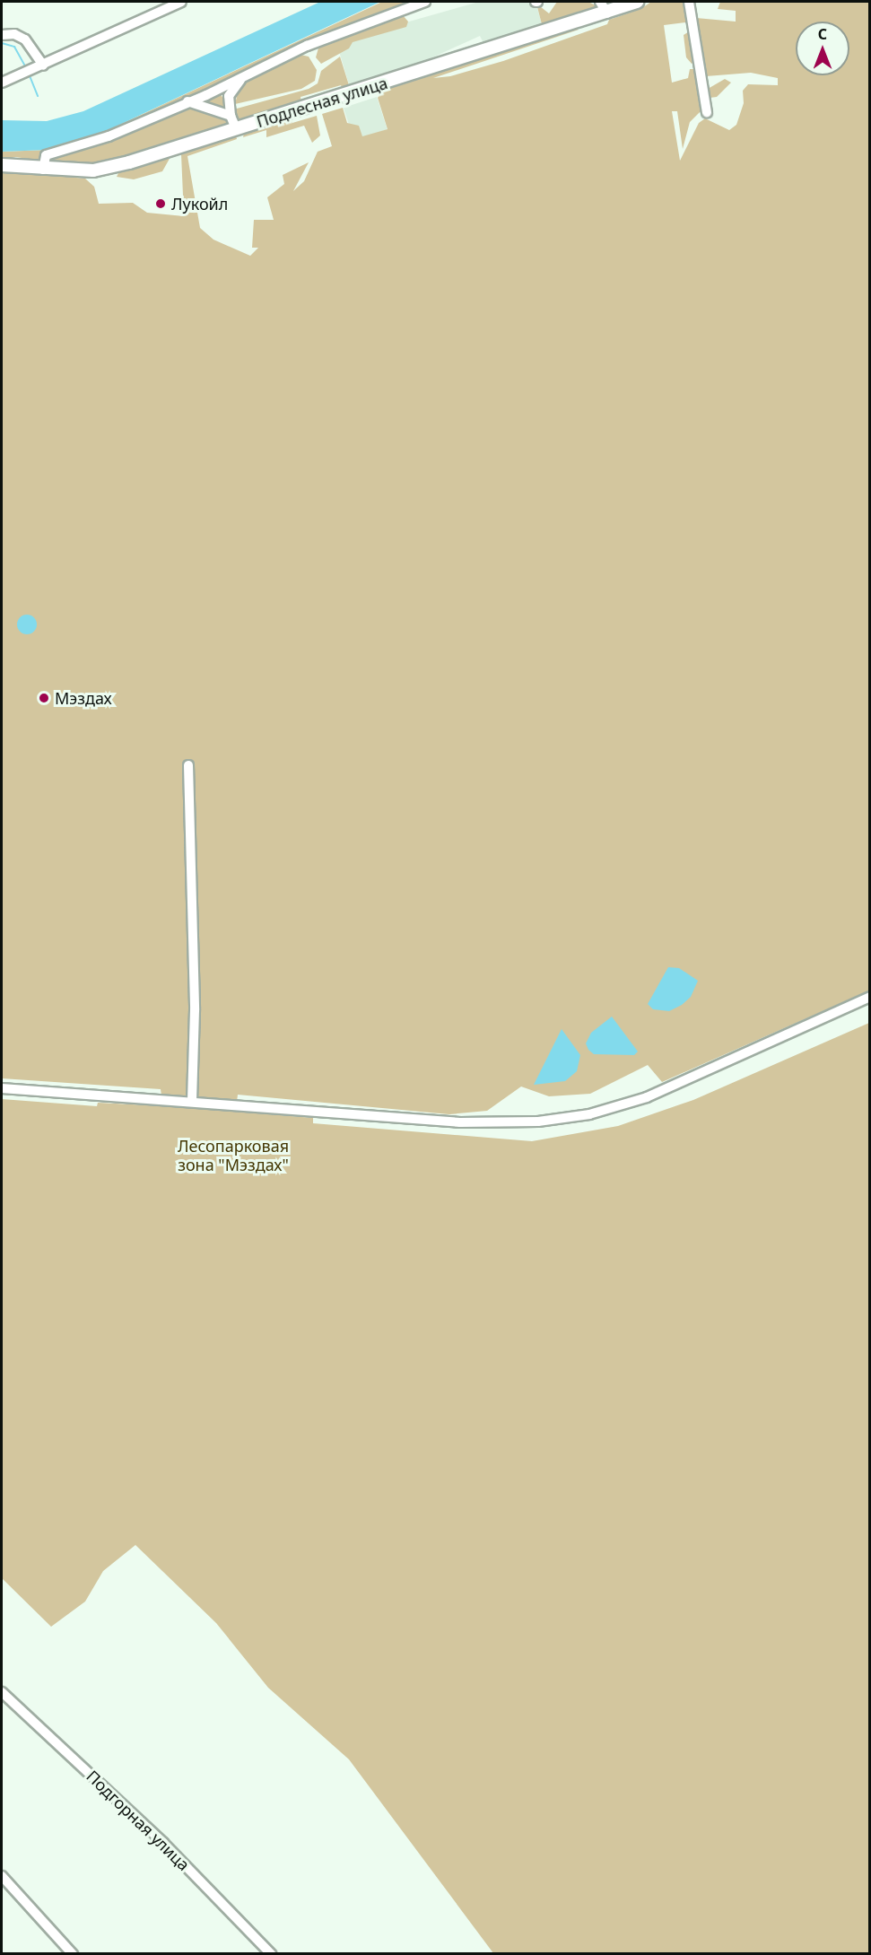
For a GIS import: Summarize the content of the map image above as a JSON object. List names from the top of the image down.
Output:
{
  "streets": {
    "main road": ["Подлесная улица"],
    "street": ["Подгорная улица"]
  },
  "parks": ["Лесопарковая зона \"Мэздах\""],
  "places": ["Лукойл", "Мэздах"],
  "north": "top"
}
